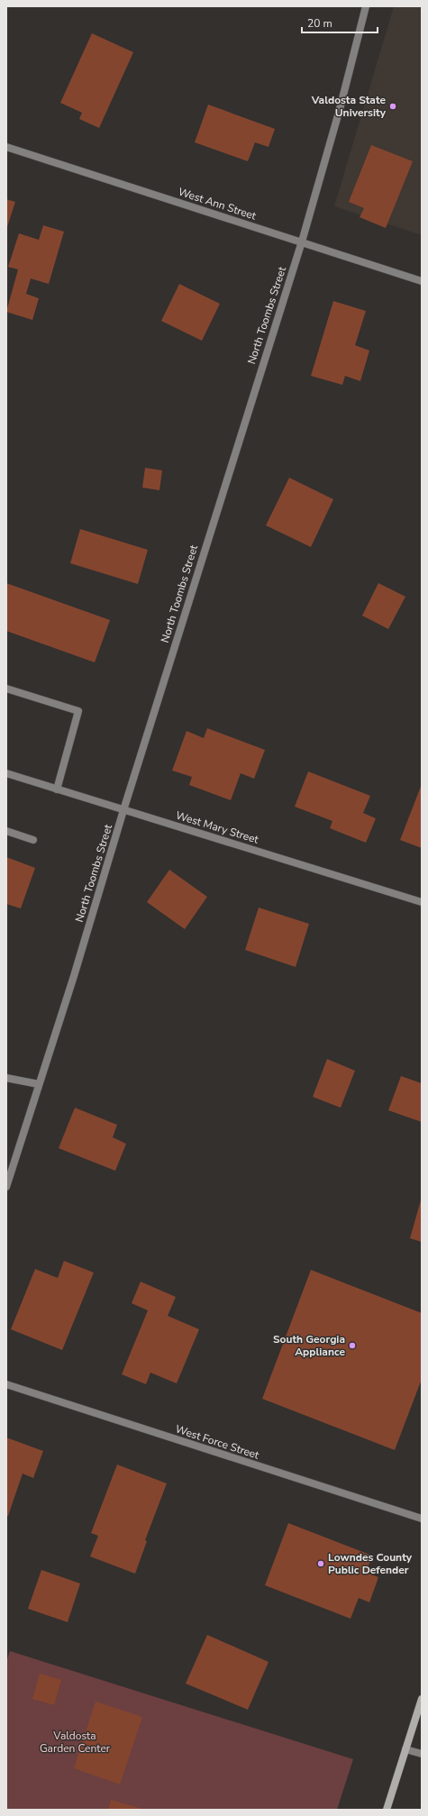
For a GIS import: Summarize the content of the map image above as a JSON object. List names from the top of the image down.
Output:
{
  "streets": {
    "street": [
      "West Ann Street",
      "North Toombs Street",
      "West Mary Street",
      "West Force Street"
    ]
  },
  "crossings": [
    ["West Ann Street", "North Toombs Street"],
    ["North Toombs Street", "West Mary Street"]
  ],
  "parks": ["Valdosta Garden Center"],
  "places": ["Valdosta State University", "South Georgia Appliance", "Lowndes County Public Defender"],
  "scale_bar": "20 m"
}
